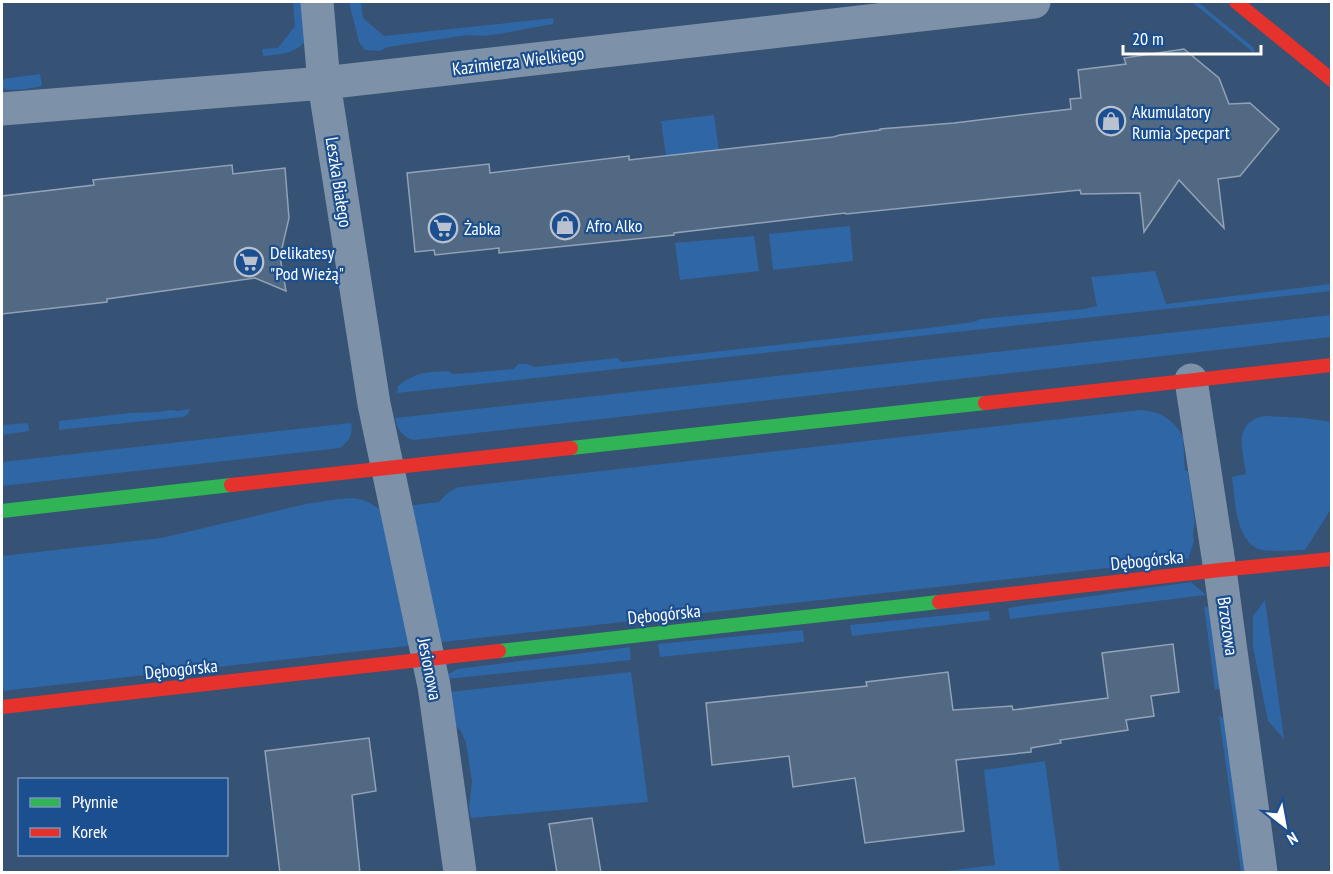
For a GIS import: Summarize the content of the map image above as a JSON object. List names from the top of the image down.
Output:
{
  "streets": {
    "street": [
      "Kazimierza Wielkiego",
      "Leszka Białego",
      "Dębogórska",
      "Brzozowa",
      "Jesionowa"
    ]
  },
  "crossings": [
    ["Kazimierza Wielkiego", "Leszka Białego"],
    ["Leszka Białego", "Jesionowa"],
    ["Dębogórska", "Brzozowa"],
    ["Dębogórska", "Jesionowa"]
  ],
  "places": {
    "shop": ["Akumulatory Rumia Specpart", "Afro Alko"],
    "supermarket": ["Żabka", "Delikatesy \"Pod Wieżą\""]
  },
  "legend": ["Płynnie", "Korek"],
  "scale_bar": "20 m",
  "north": "bottom right"
}
